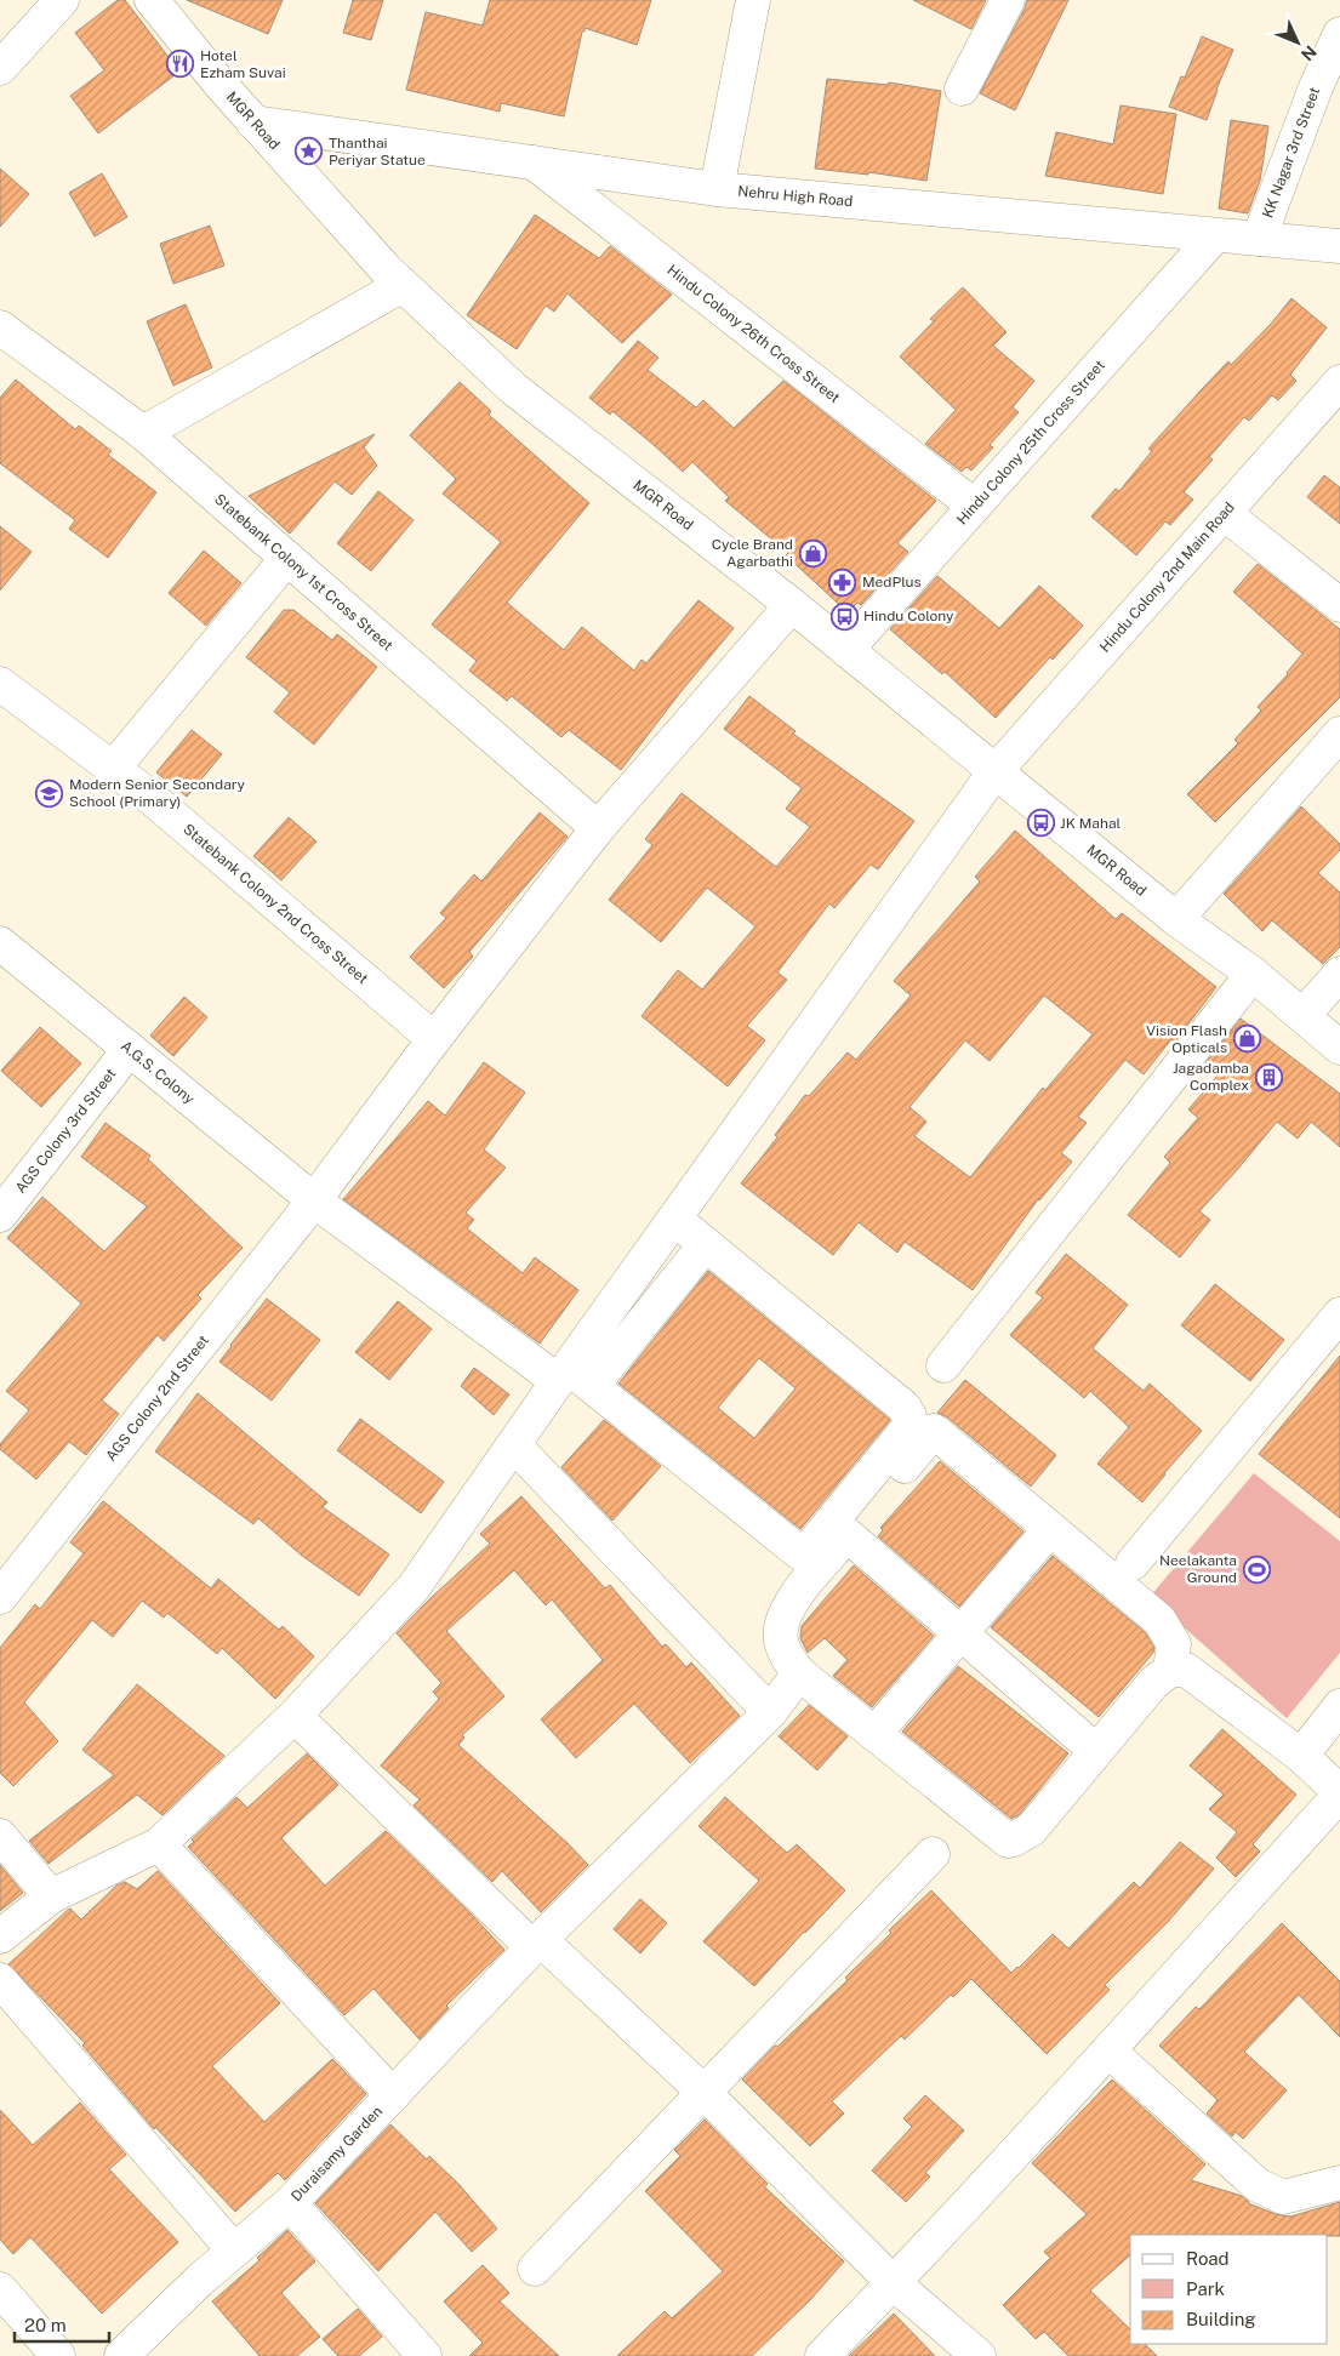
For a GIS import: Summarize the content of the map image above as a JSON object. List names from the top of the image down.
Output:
{
  "streets": {
    "street": [
      "MGR Road",
      "KK Nagar 3rd Street",
      "Nehru High Road",
      "Hindu Colony 26th Cross Street",
      "Hindu Colony 25th Cross Street",
      "Statebank Colony 1st Cross Street",
      "Hindu Colony 2nd Main Road",
      "Statebank Colony 2nd Cross Street",
      "A.G.S. Colony",
      "AGS Colony 3rd Street",
      "AGS Colony 2nd Street",
      "Duraisamy Garden"
    ]
  },
  "crossings": [
    ["MGR Road", "Nehru High Road"],
    ["MGR Road", "Hindu Colony 25th Cross Street"],
    ["MGR Road", "Hindu Colony 2nd Main Road"],
    ["MGR Road", "AGS Colony 2nd Street"],
    ["KK Nagar 3rd Street", "Nehru High Road"],
    ["Nehru High Road", "Hindu Colony 26th Cross Street"],
    ["Nehru High Road", "Hindu Colony 25th Cross Street"],
    ["Hindu Colony 26th Cross Street", "Hindu Colony 25th Cross Street"],
    ["Statebank Colony 1st Cross Street", "AGS Colony 2nd Street"],
    ["Hindu Colony 2nd Main Road", "A.G.S. Colony"],
    ["Statebank Colony 2nd Cross Street", "AGS Colony 2nd Street"],
    ["A.G.S. Colony", "AGS Colony 3rd Street"],
    ["A.G.S. Colony", "AGS Colony 2nd Street"]
  ],
  "places": {
    "restaurant": ["Hotel Ezham Suvai"],
    "place": ["Thanthai Periyar Statue"],
    "shop": ["Cycle Brand Agarbathi", "Vision Flash Opticals"],
    "pharmacy": ["MedPlus"],
    "bus stop": ["Hindu Colony", "JK Mahal"],
    "school or university": ["Modern Senior Secondary School (Primary)"],
    "building": ["Jagadamba Complex"],
    "sports": ["Neelakanta Ground"]
  },
  "legend": ["Road", "Park", "Building"],
  "scale_bar": "20 m",
  "north": "bottom right"
}
